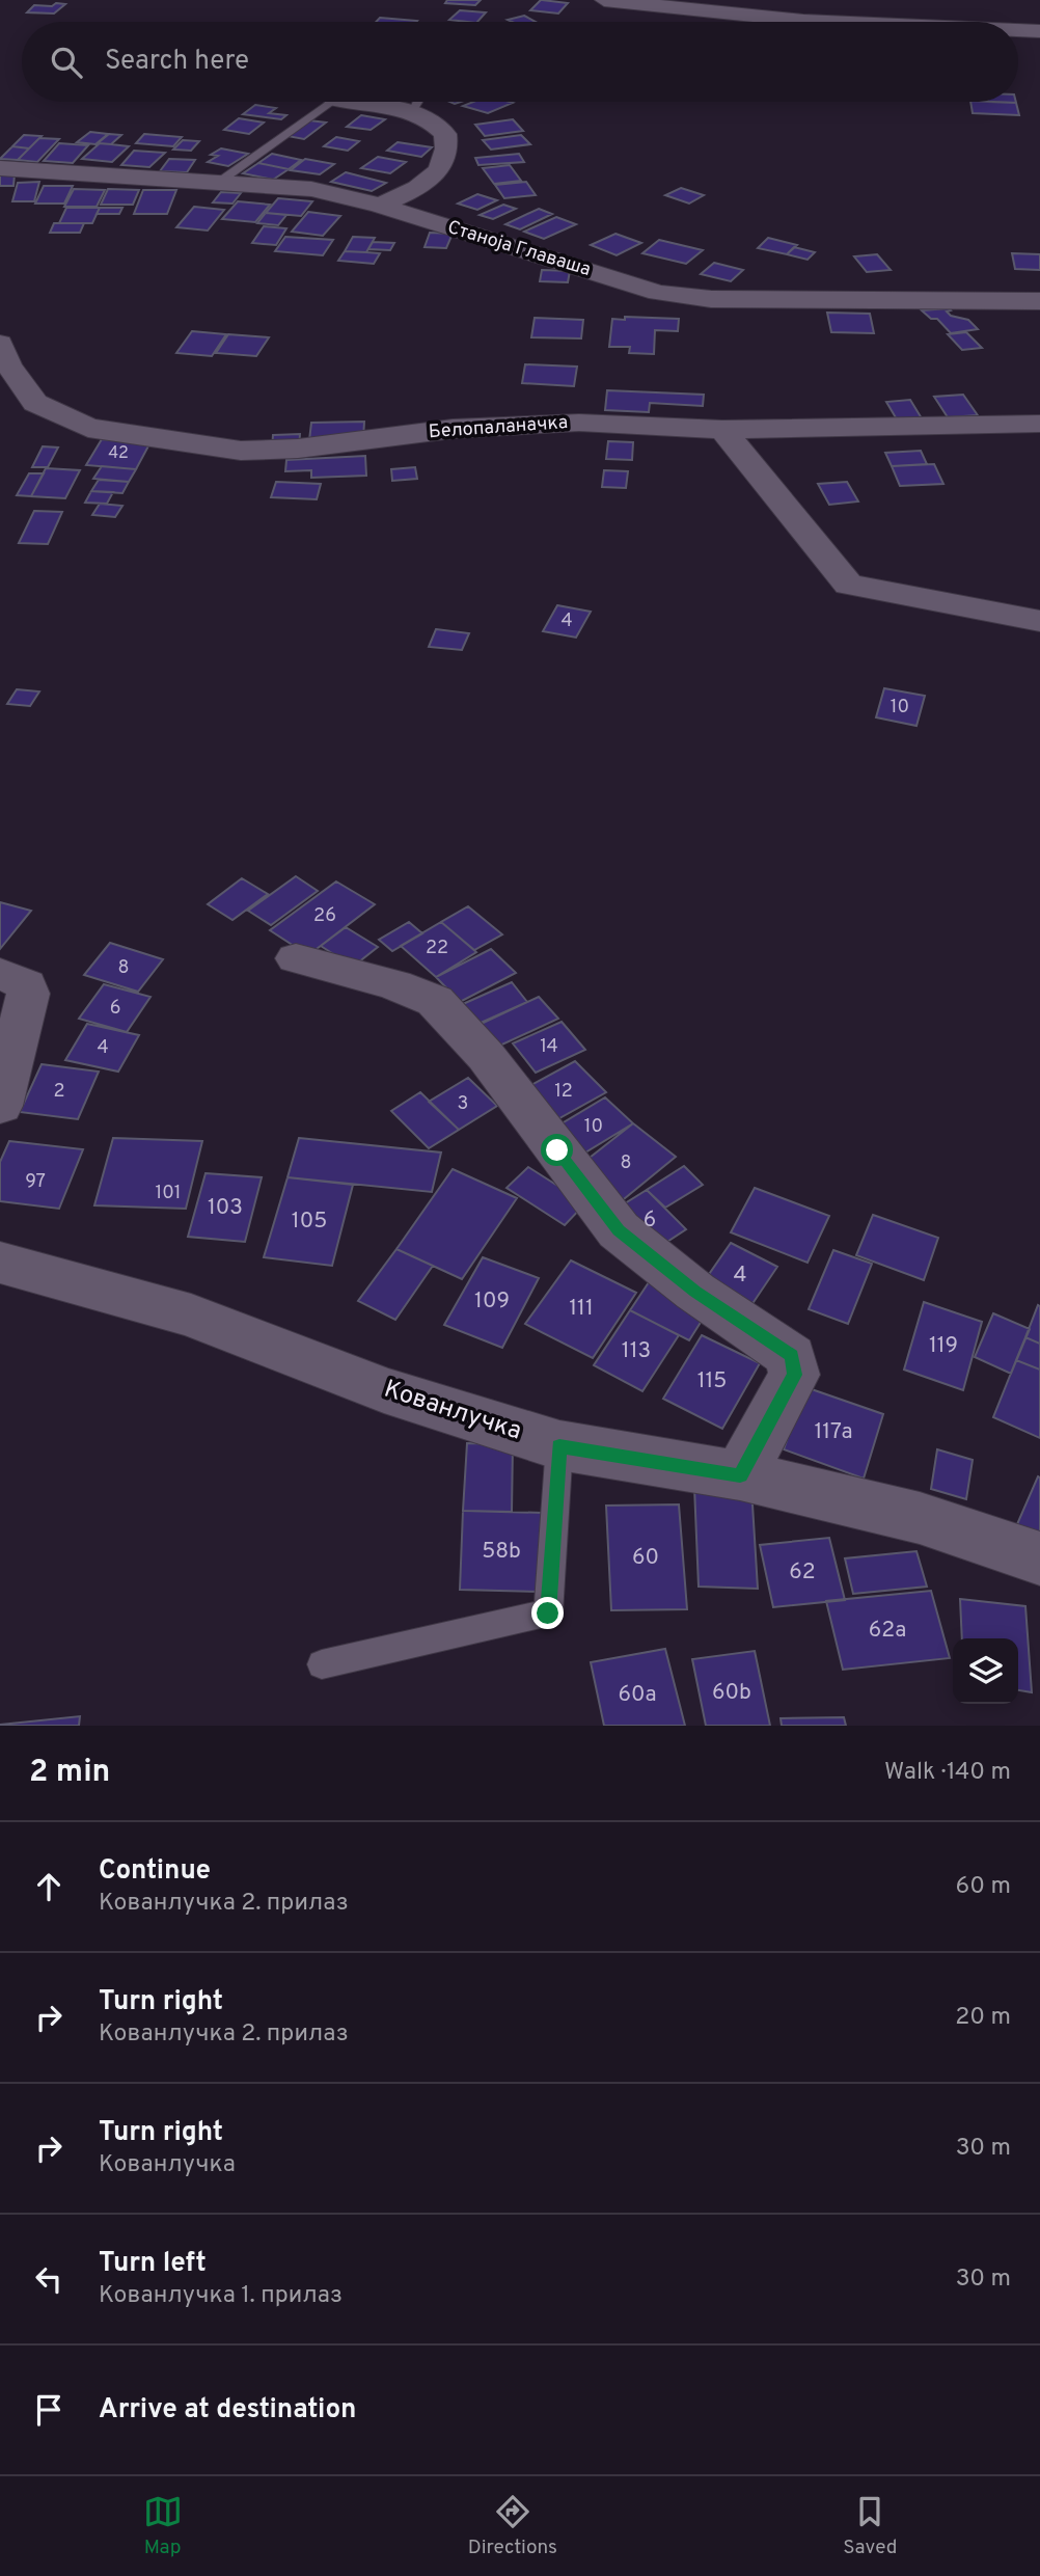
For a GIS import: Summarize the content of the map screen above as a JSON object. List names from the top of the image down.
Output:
{
  "streets": {
    "street": ["Станоја Главаша", "Белопаланачка", "Кованлучка"]
  },
  "house_numbers": [
    "42",
    "4",
    "10",
    "26",
    "22",
    "8",
    "6",
    "14",
    "4",
    "2",
    "12",
    "3",
    "10",
    "8",
    "97",
    "101",
    "103",
    "6",
    "105",
    "4",
    "109",
    "111",
    "119",
    "113",
    "115",
    "117a",
    "58b",
    "60",
    "62",
    "62a",
    "60b",
    "60a"
  ],
  "page": {
    "search": "Search here",
    "heading": ["2 min", "Walk · 140 m"],
    "list": [
      ["Continue", "Кованлучка 2. прилаз", "60 m"],
      ["Turn right", "Кованлучка 2. прилаз", "20 m"],
      ["Turn right", "Кованлучка", "30 m"],
      ["Turn left", "Кованлучка 1. прилаз", "30 m"],
      "Arrive at destination"
    ],
    "nav": ["Map", "Directions", "Saved"]
  }
}
